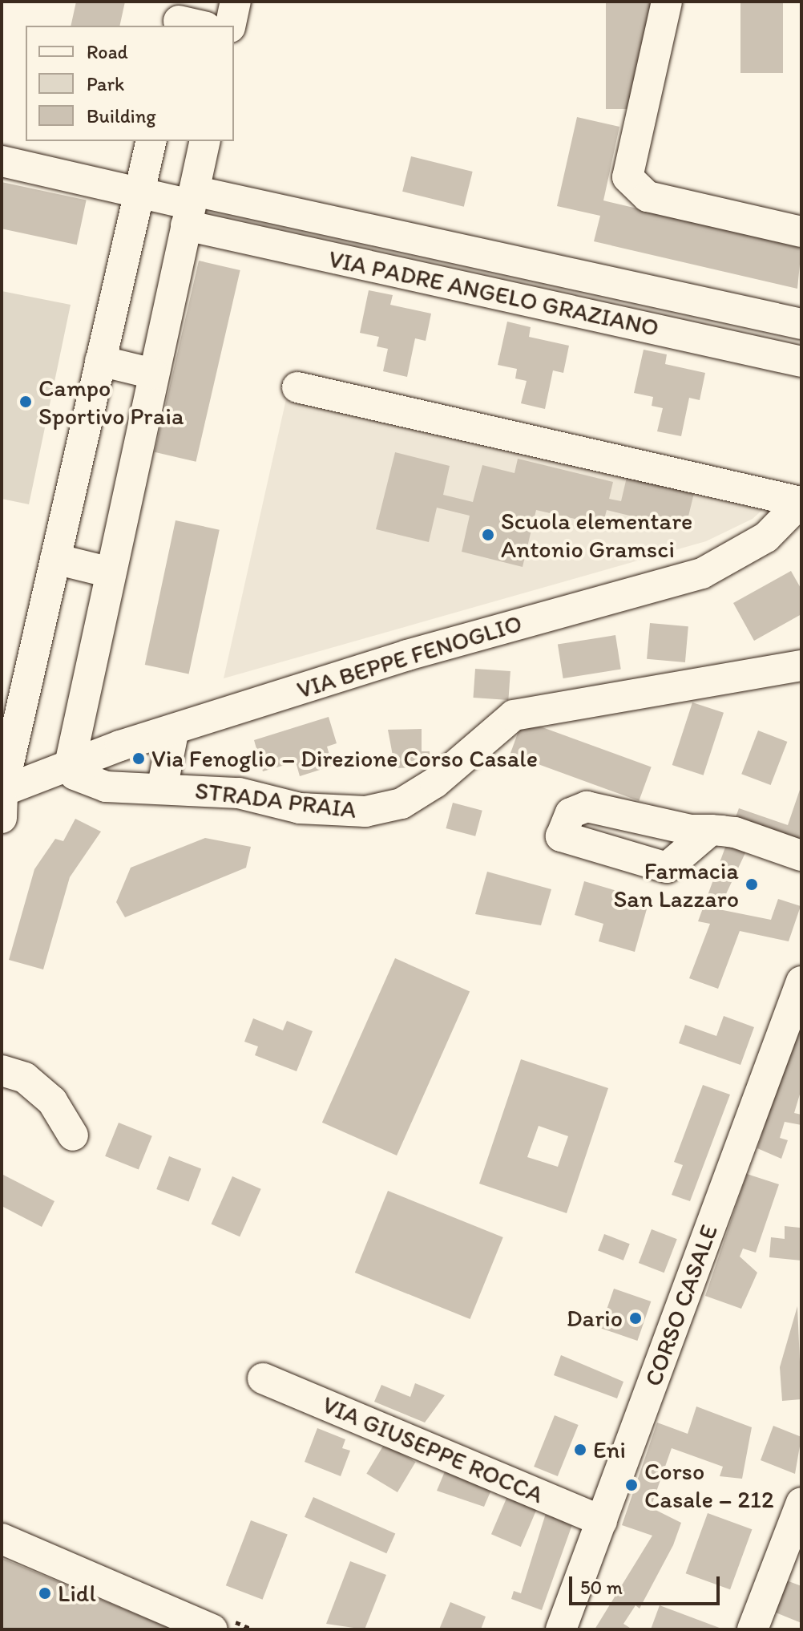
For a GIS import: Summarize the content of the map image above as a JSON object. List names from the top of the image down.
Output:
{
  "streets": {
    "street": [
      "VIA PADRE ANGELO GRAZIANO",
      "VIA BEPPE FENOGLIO",
      "STRADA PRAIA",
      "CORSO CASALE",
      "VIA GIUSEPPE ROCCA"
    ]
  },
  "crossings": [
    ["VIA BEPPE FENOGLIO", "STRADA PRAIA"],
    ["CORSO CASALE", "VIA GIUSEPPE ROCCA"]
  ],
  "places": [
    "Campo Sportivo Praia",
    "Scuola elementare Antonio Gramsci",
    "Via Fenoglio – Direzione Corso Casale",
    "Farmacia San Lazzaro",
    "Dario",
    "Eni",
    "Corso Casale – 212",
    "Lidl"
  ],
  "legend": ["Road", "Park", "Building"],
  "scale_bar": "50 m"
}
